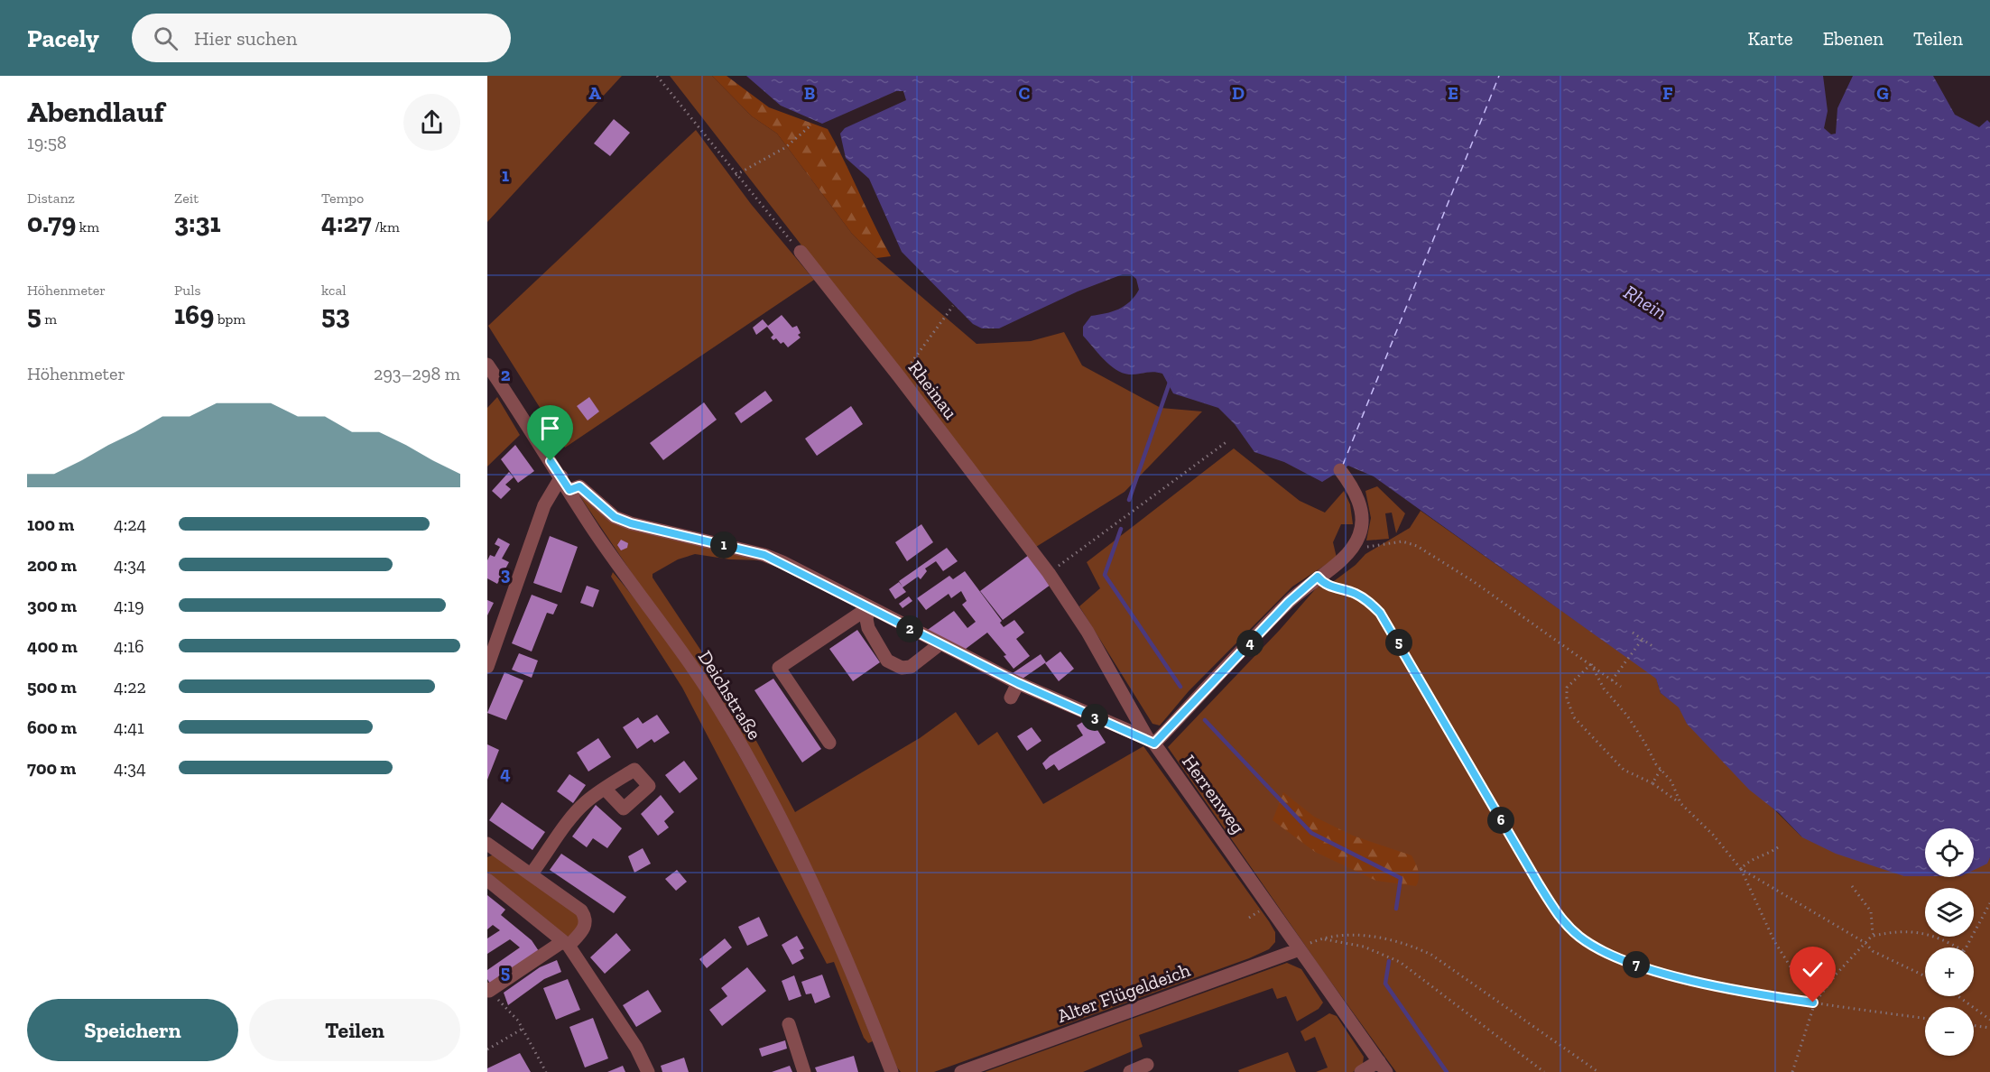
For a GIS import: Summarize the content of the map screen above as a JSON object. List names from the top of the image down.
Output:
{
  "streets": {
    "street": [
      "Rheinau",
      "Deichstraße",
      "Herrenweg",
      "Alter Flügeldeich"
    ]
  },
  "crossings": [
    ["Rheinau", "Herrenweg"],
    ["Herrenweg", "Alter Flügeldeich"]
  ],
  "water": ["Rhein"],
  "page": {
    "header": "Pacely",
    "search": "Hier suchen",
    "nav": ["Karte", "Ebenen", "Teilen"],
    "heading": ["Abendlauf", "19:58"],
    "stats": [
      ["Distanz", "0.79 km"],
      ["Zeit", "3:31"],
      ["Tempo", "4:27 /km"],
      ["Höhenmeter", "5 m"],
      ["Puls", "169 bpm"],
      ["kcal", "53"]
    ],
    "chart": ["Höhenmeter", "293–298 m"],
    "list": [
      {
        "name": "100 m",
        "note": "4:24"
      },
      {
        "name": "200 m",
        "note": "4:34"
      },
      {
        "name": "300 m",
        "note": "4:19"
      },
      {
        "name": "400 m",
        "note": "4:16"
      },
      {
        "name": "500 m",
        "note": "4:22"
      },
      {
        "name": "600 m",
        "note": "4:41"
      },
      {
        "name": "700 m",
        "note": "4:34"
      }
    ],
    "pins": [
      "1",
      "2",
      "5",
      "4",
      "3",
      "6",
      "7"
    ],
    "map_buttons": ["+", "−"],
    "buttons": ["Speichern", "Teilen"]
  },
  "grid": {
    "columns": [
      "A",
      "B",
      "C",
      "D",
      "E",
      "F",
      "G"
    ],
    "rows": [
      "1",
      "2",
      "3",
      "4",
      "5"
    ]
  }
}
